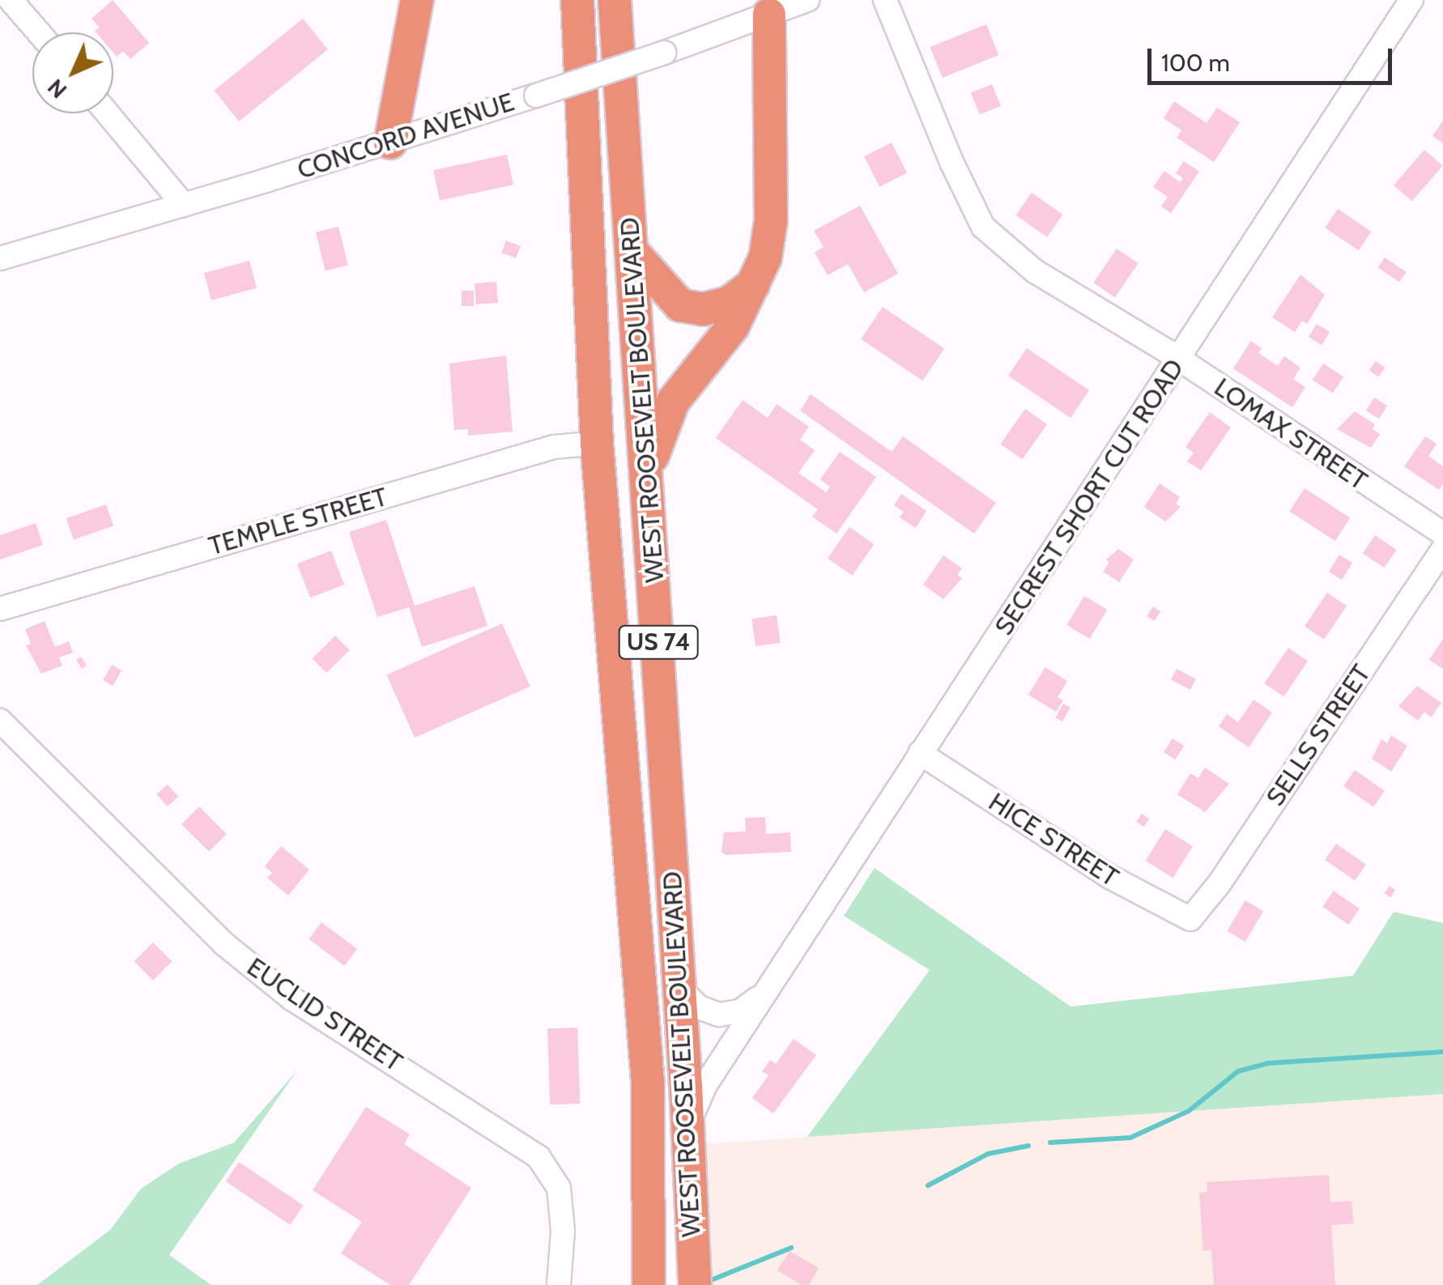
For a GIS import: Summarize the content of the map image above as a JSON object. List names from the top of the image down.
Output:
{
  "streets": {
    "highway": ["WEST ROOSEVELT BOULEVARD", "US 74"],
    "street": [
      "CONCORD AVENUE",
      "LOMAX STREET",
      "SECREST SHORT CUT ROAD",
      "TEMPLE STREET",
      "SELLS STREET",
      "HICE STREET",
      "EUCLID STREET"
    ]
  },
  "crossings": [
    ["WEST ROOSEVELT BOULEVARD", "SECREST SHORT CUT ROAD"],
    ["WEST ROOSEVELT BOULEVARD", "TEMPLE STREET"],
    ["LOMAX STREET", "SECREST SHORT CUT ROAD"],
    ["SECREST SHORT CUT ROAD", "HICE STREET"],
    ["SELLS STREET", "HICE STREET"]
  ],
  "scale_bar": "100 m",
  "north": "bottom left"
}
